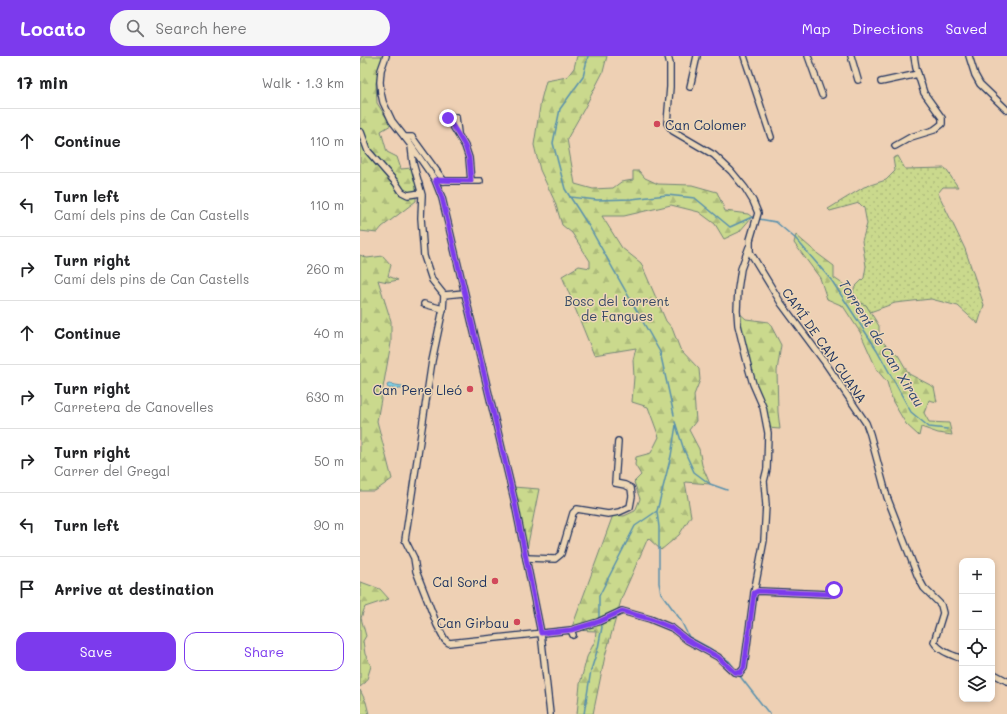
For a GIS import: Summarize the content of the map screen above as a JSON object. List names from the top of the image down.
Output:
{
  "streets": {
    "street": ["CAMÍ DE CAN CUANA"]
  },
  "water": ["Torrent de Can Xirau"],
  "parks": ["Bosc del torrent de Fangues"],
  "places": [
    "Can Colomer",
    "Can Pere Lleó",
    "Cal Sord",
    "Can Girbau"
  ],
  "page": {
    "header": "Locato",
    "search": "Search here",
    "nav": ["Map", "Directions", "Saved"],
    "heading": ["17 min", "Walk · 1.3 km"],
    "list": [
      ["Continue", "110 m"],
      ["Turn left", "Camí dels pins de Can Castells", "110 m"],
      ["Turn right", "Camí dels pins de Can Castells", "260 m"],
      ["Continue", "40 m"],
      ["Turn right", "Carretera de Canovelles", "630 m"],
      ["Turn right", "Carrer del Gregal", "50 m"],
      ["Turn left", "90 m"],
      "Arrive at destination"
    ],
    "map_buttons": ["+", "−"],
    "buttons": ["Save", "Share"]
  }
}
